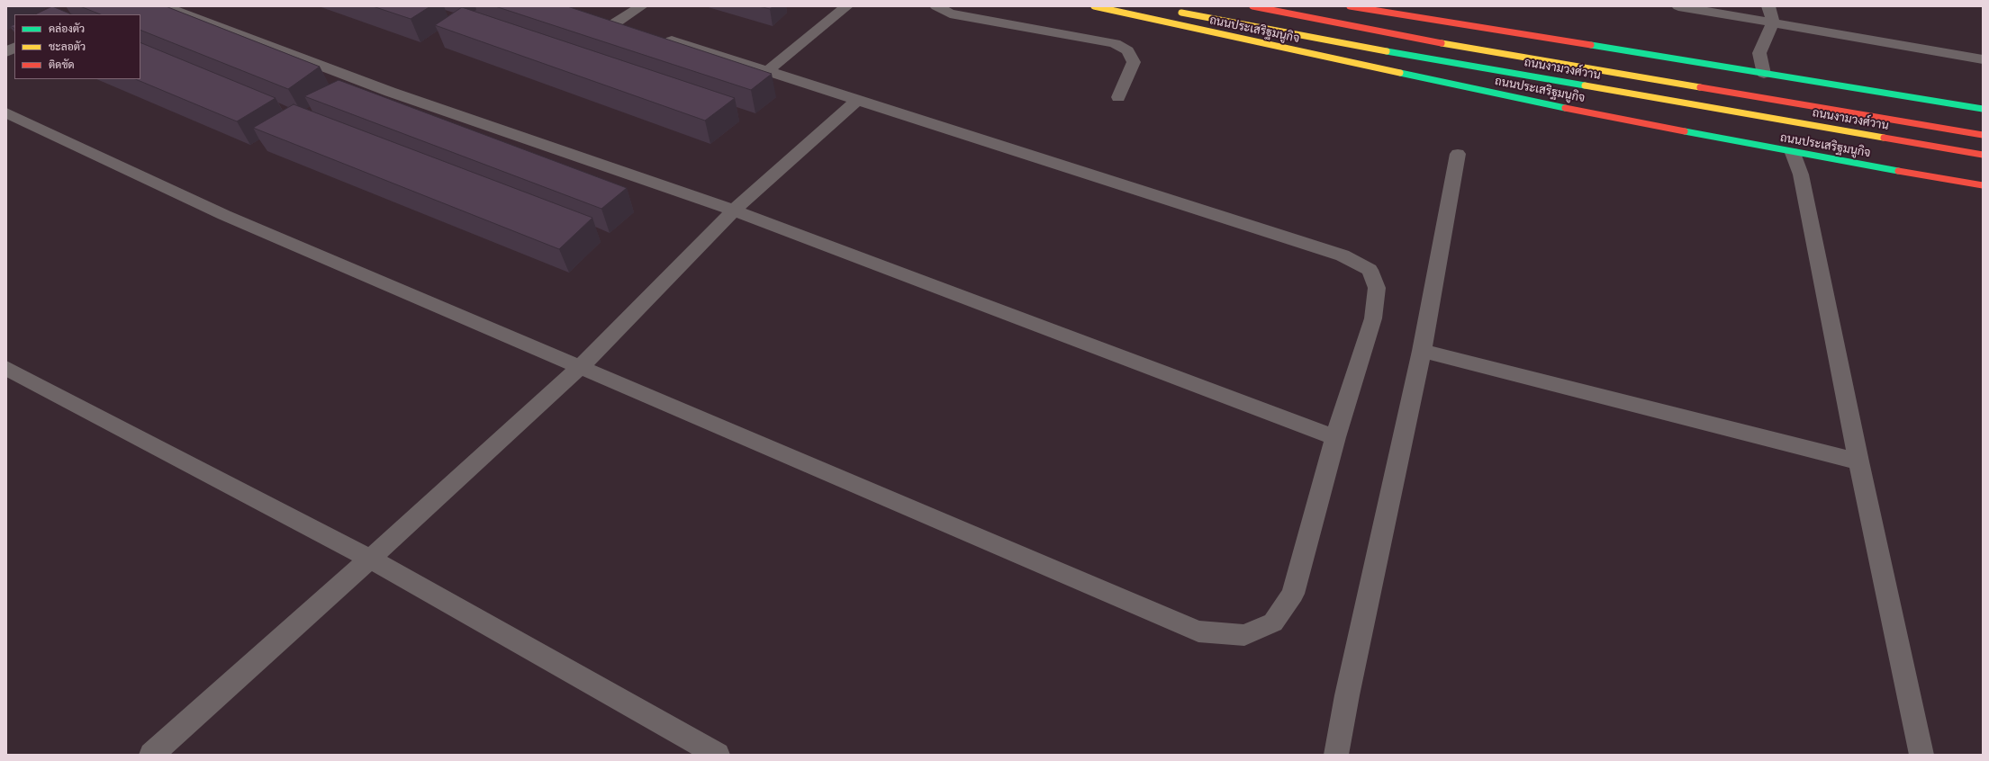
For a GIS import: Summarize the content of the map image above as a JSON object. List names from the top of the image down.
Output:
{
  "streets": {
    "main road": ["ถนนประเสริฐมนูกิจ", "ถนนงามวงศ์วาน"]
  },
  "legend": ["คล่องตัว", "ชะลอตัว", "ติดขัด"]
}
